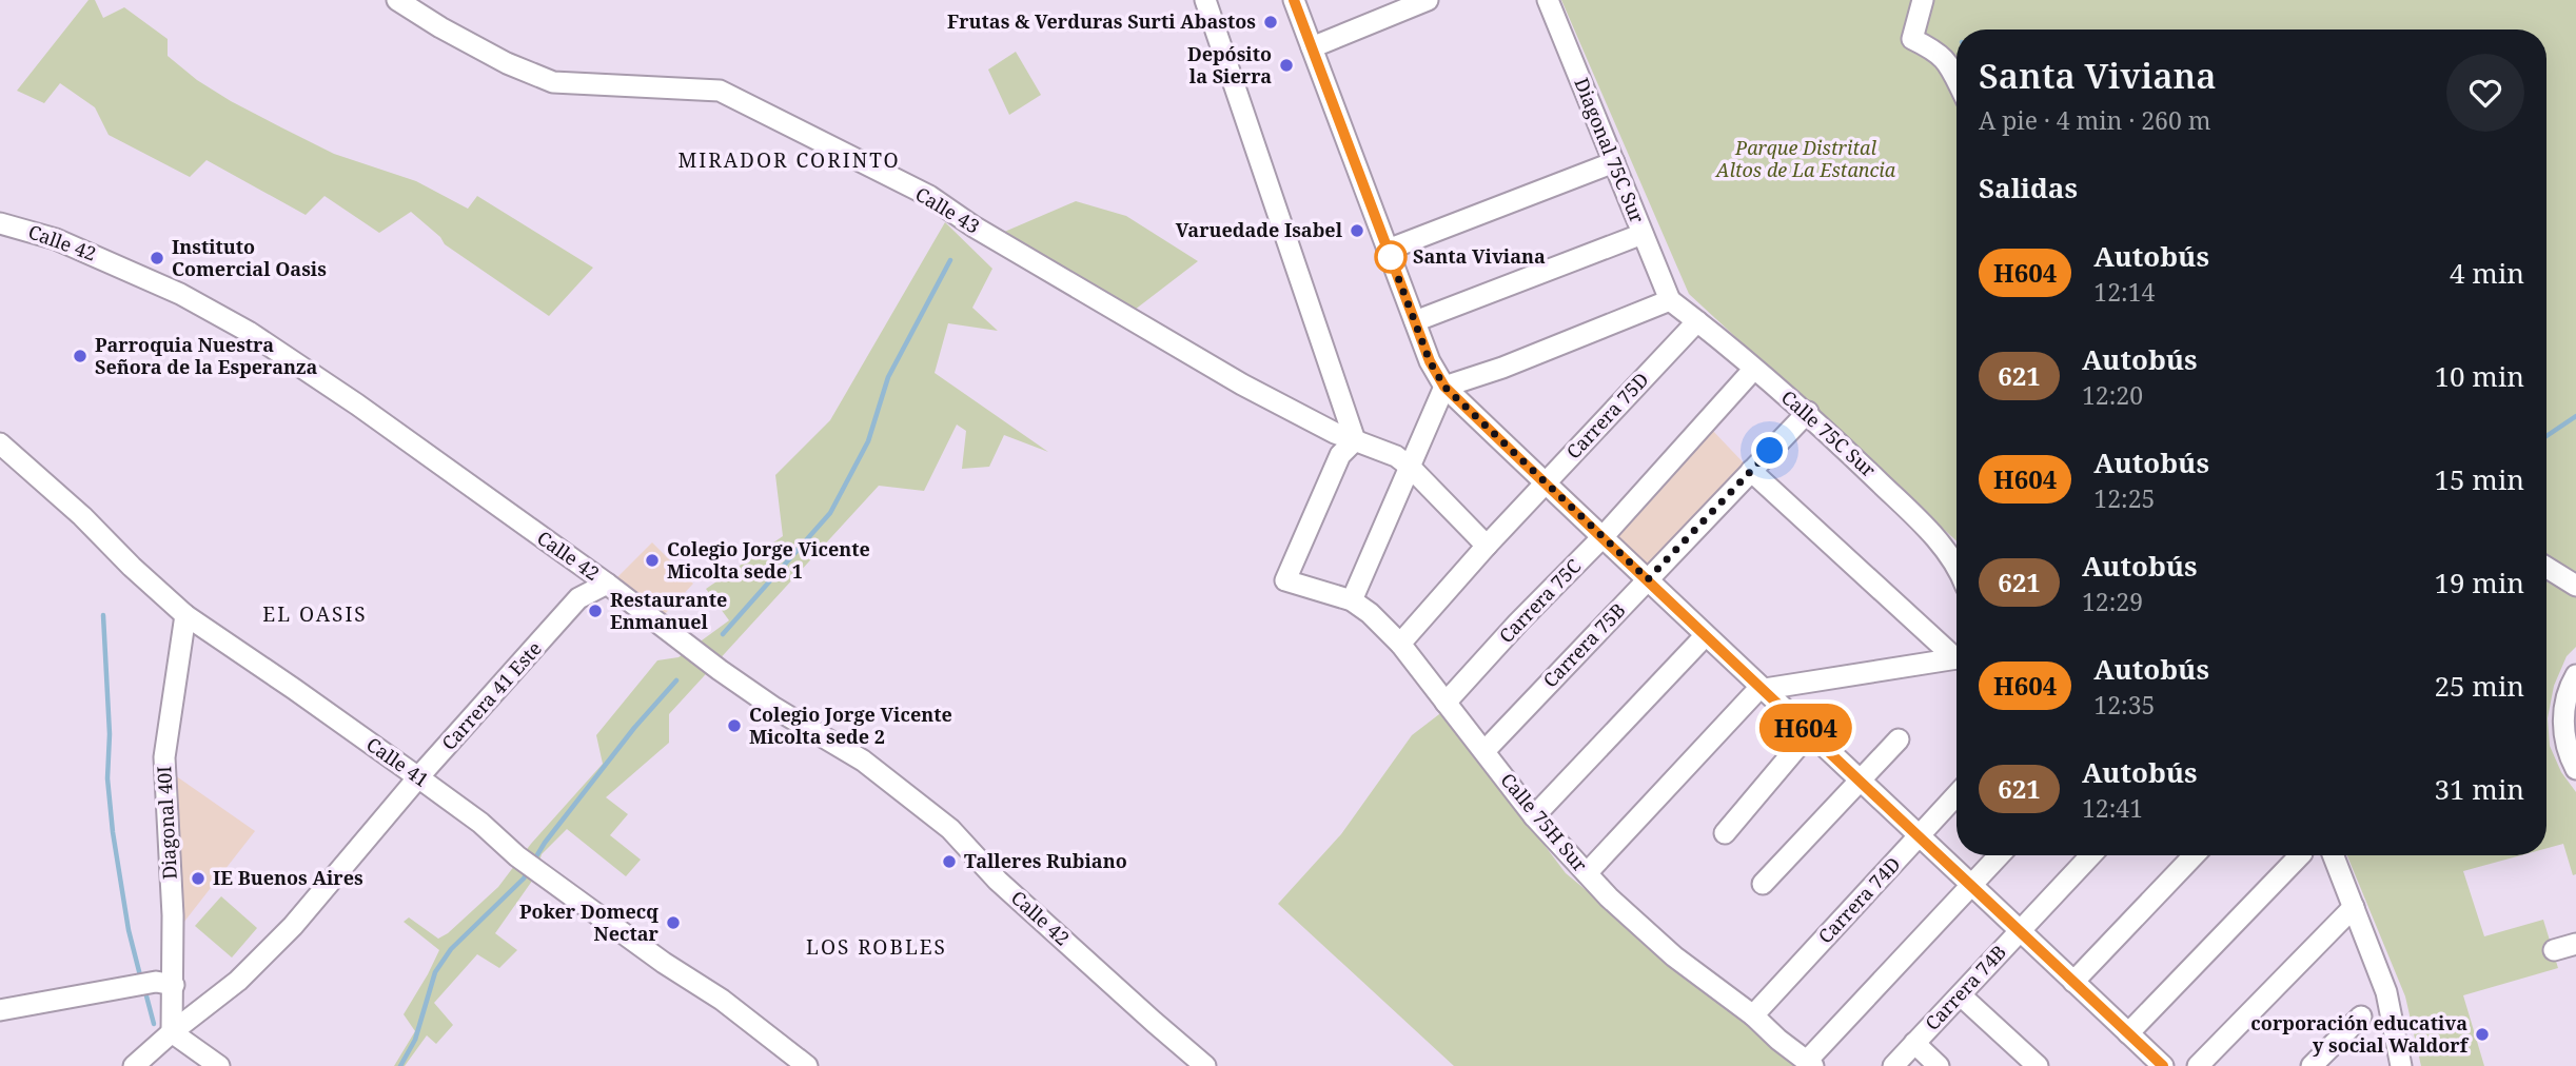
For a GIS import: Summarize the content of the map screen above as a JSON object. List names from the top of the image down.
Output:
{
  "streets": {
    "street": [
      "Diagonal 75C Sur",
      "Calle 43",
      "Calle 42",
      "Carrera 75D",
      "Calle 75C Sur",
      "Carrera 75C",
      "Carrera 75B",
      "Carrera 41 Este",
      "Calle 41",
      "Diagonal 40I",
      "Calle 75H Sur",
      "Carrera 74D",
      "Carrera 74B"
    ]
  },
  "crossings": [
    ["Diagonal 75C Sur", "Calle 75C Sur"],
    ["Calle 43", "Carrera 75D"],
    ["Calle 43", "Calle 75H Sur"],
    ["Calle 42", "Carrera 41 Este"],
    ["Carrera 75D", "Calle 75C Sur"],
    ["Carrera 75D", "Calle 75H Sur"],
    ["Calle 75C Sur", "Carrera 75C"],
    ["Calle 75C Sur", "Carrera 75B"],
    ["Carrera 75C", "Calle 75H Sur"],
    ["Carrera 75B", "Calle 75H Sur"],
    ["Carrera 41 Este", "Calle 41"],
    ["Carrera 41 Este", "Diagonal 40I"],
    ["Calle 41", "Diagonal 40I"],
    ["Calle 75H Sur", "Carrera 74D"]
  ],
  "districts": ["MIRADOR CORINTO", "EL OASIS", "LOS ROBLES"],
  "parks": ["Parque Distrital Altos de La Estancia"],
  "places": [
    "Frutas & Verduras Surti Abastos",
    "Depósito la Sierra",
    "Varuedade Isabel",
    "Santa Viviana",
    "Instituto Comercial Oasis",
    "Parroquia Nuestra Señora de la Esperanza",
    "Colegio Jorge Vicente Micolta sede 1",
    "Restaurante Enmanuel",
    "Colegio Jorge Vicente Micolta sede 2",
    "Talleres Rubiano",
    "IE Buenos Aires",
    "Poker Domecq Nectar",
    "corporación educativa y social Waldorf"
  ],
  "lines": ["bus line H604"],
  "page": {
    "on_map": "H604",
    "heading": [
      ["Santa Viviana", "A pie · 4 min · 260 m"],
      "Salidas"
    ],
    "list": [
      {
        "mark": "H604",
        "name": "Autobús",
        "note": "12:14",
        "value": "4 min"
      },
      {
        "mark": "621",
        "name": "Autobús",
        "note": "12:20",
        "value": "10 min"
      },
      {
        "mark": "H604",
        "name": "Autobús",
        "note": "12:25",
        "value": "15 min"
      },
      {
        "mark": "621",
        "name": "Autobús",
        "note": "12:29",
        "value": "19 min"
      },
      {
        "mark": "H604",
        "name": "Autobús",
        "note": "12:35",
        "value": "25 min"
      },
      {
        "mark": "621",
        "name": "Autobús",
        "note": "12:41",
        "value": "31 min"
      }
    ]
  }
}
